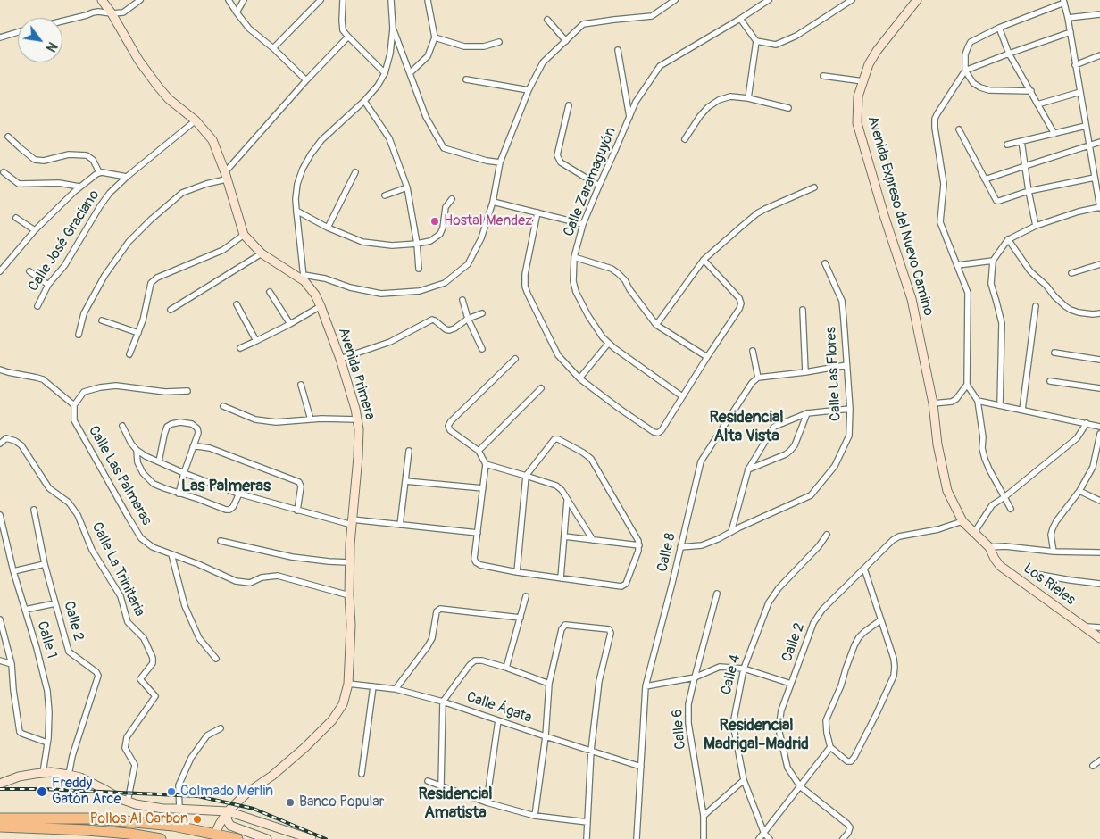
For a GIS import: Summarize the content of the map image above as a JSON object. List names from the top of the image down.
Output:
{
  "streets": {
    "street": [
      "Calle Zaramaguyón",
      "Avenida Expreso del Nuevo Camino",
      "Calle José Graciano",
      "Avenida Primera",
      "Calle Las Flores",
      "Calle Las Palmeras",
      "Calle 8",
      "Calle La Trinitaria",
      "Los Rieles",
      "Calle 2",
      "Calle 1",
      "Calle 4",
      "Calle Ágata",
      "Calle 6"
    ]
  },
  "crossings": [
    ["Avenida Expreso del Nuevo Camino", "Los Rieles"],
    ["Avenida Expreso del Nuevo Camino", "Calle 2"],
    ["Calle José Graciano", "Avenida Primera"],
    ["Avenida Primera", "Calle Las Palmeras"],
    ["Avenida Primera", "Calle Ágata"],
    ["Calle Las Flores", "Calle 8"],
    ["Calle 8", "Calle Ágata"]
  ],
  "districts": [
    "Residencial Alta Vista",
    "Las Palmeras",
    "Residencial Madrigal-Madrid",
    "Residencial Amatista"
  ],
  "places": [
    "Hostal Mendez",
    "Freddy Gatón Arce",
    "Colmado Merlin",
    "Banco Popular",
    "Pollos Al Carbon"
  ],
  "north": "bottom right"
}
